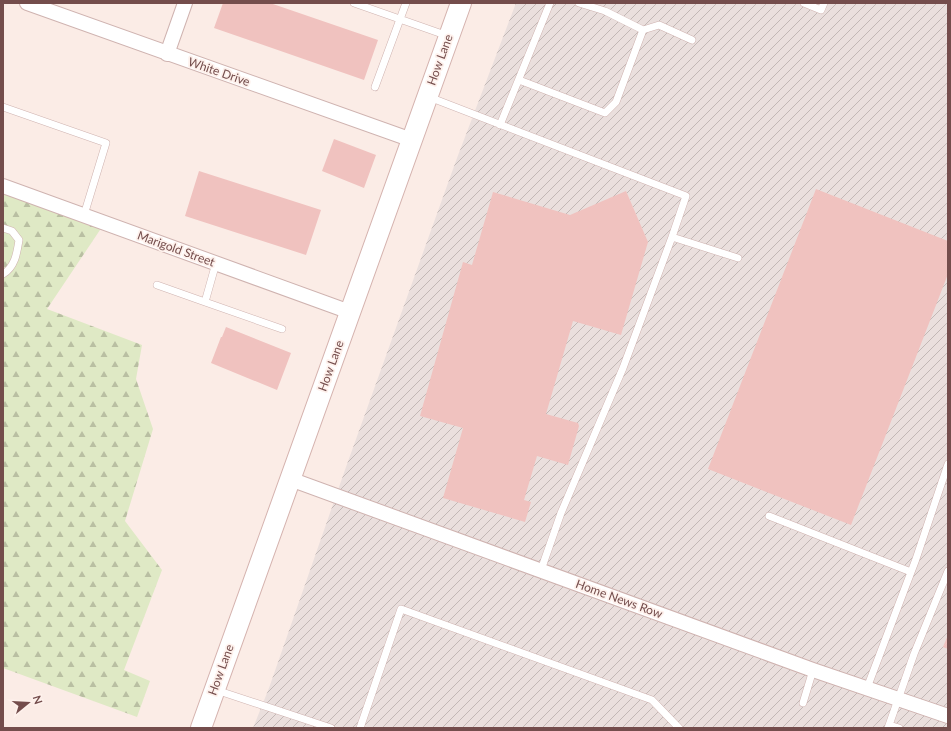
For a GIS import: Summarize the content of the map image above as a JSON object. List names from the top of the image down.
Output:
{
  "streets": {
    "main road": ["How Lane"],
    "street": ["White Drive", "Marigold Street", "Home News Row"]
  },
  "crossings": [
    ["How Lane", "White Drive"],
    ["How Lane", "Marigold Street"],
    ["How Lane", "Home News Row"]
  ],
  "north": "right"
}
